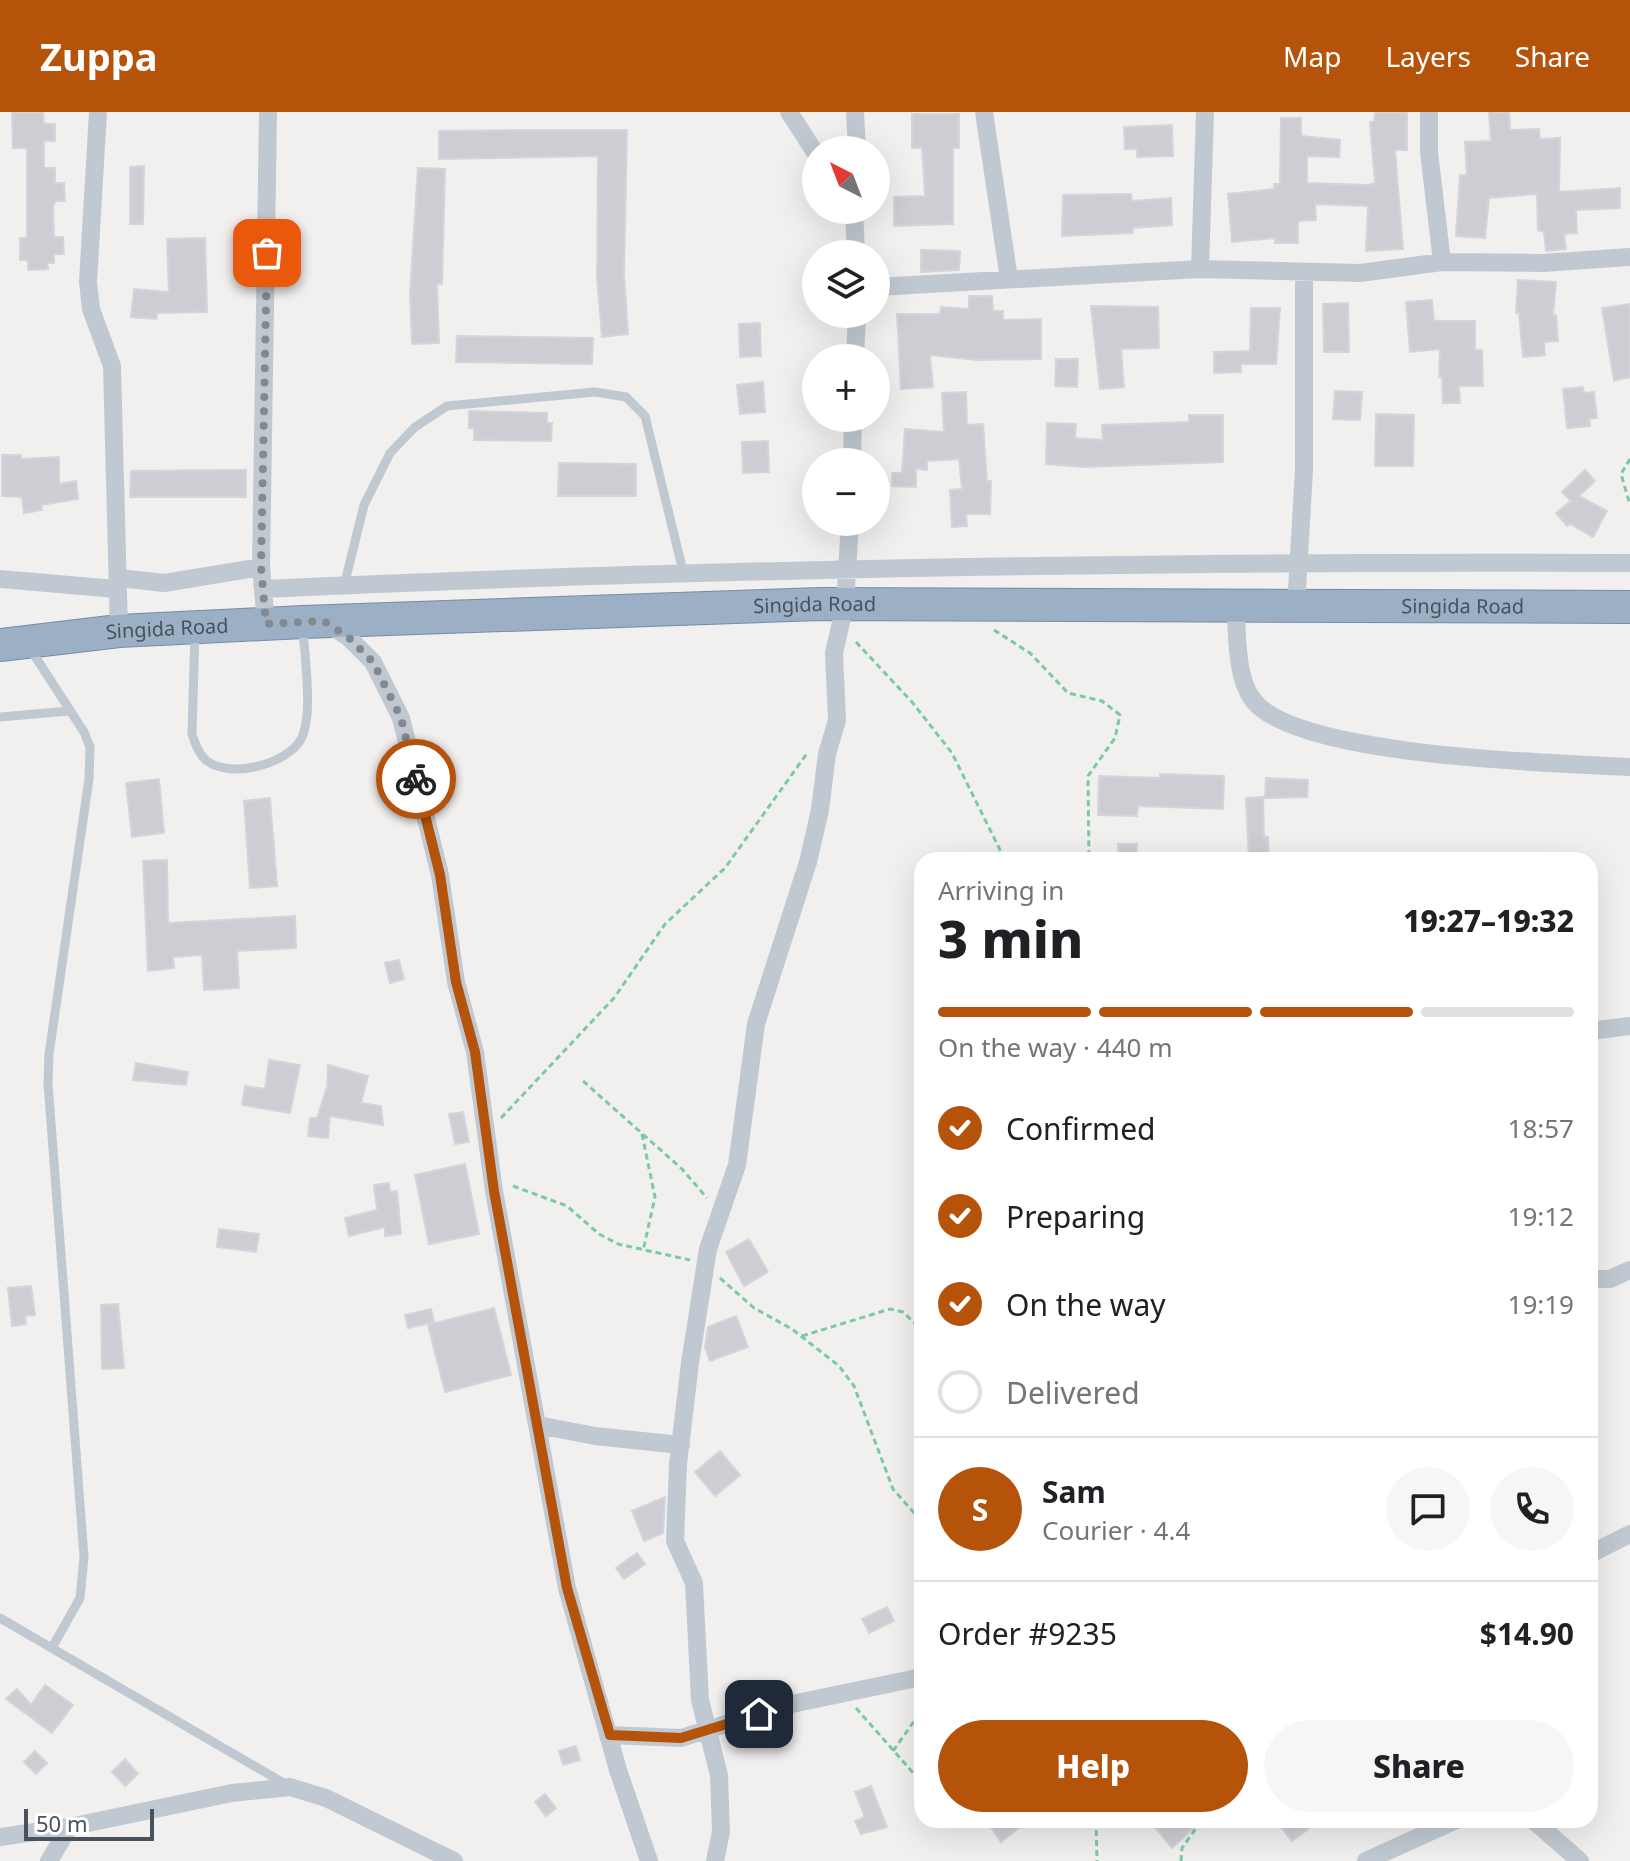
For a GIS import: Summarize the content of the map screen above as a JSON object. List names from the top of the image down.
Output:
{
  "streets": {
    "highway": ["Singida Road"]
  },
  "scale_bar": "50 m",
  "north": "top left",
  "page": {
    "header": "Zuppa",
    "nav": ["Map", "Layers", "Share"],
    "map_buttons": ["+", "−"],
    "heading": ["3 min", "Arriving in", "19:27–19:32"],
    "panel": [
      "Sam",
      "Courier · 4.4",
      "Order #9235",
      "$14.90"
    ],
    "bar": "On the way · 440 m",
    "list": [
      ["Confirmed", "18:57"],
      ["Preparing", "19:12"],
      ["On the way", "19:19"],
      "Delivered"
    ],
    "round": "S",
    "buttons": ["Help", "Share"],
    "scale": "50 m"
  }
}
